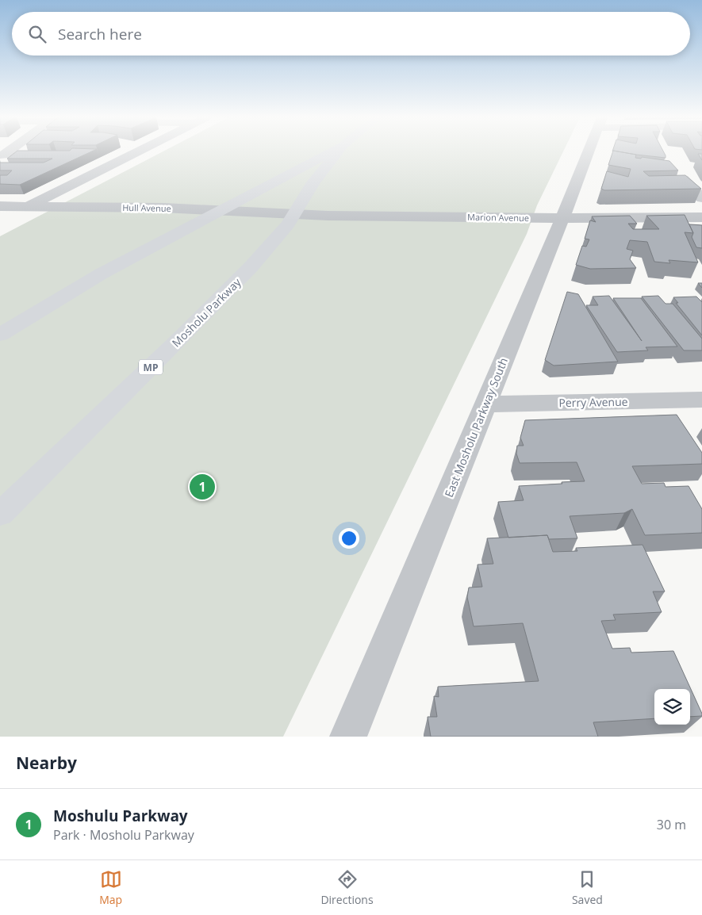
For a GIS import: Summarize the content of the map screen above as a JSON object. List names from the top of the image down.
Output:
{
  "streets": {
    "main road": ["Mosholu Parkway", "MP"],
    "street": [
      "Hull Avenue",
      "Marion Avenue",
      "Perry Avenue",
      "East Mosholu Parkway South"
    ]
  },
  "crossings": [
    ["Hull Avenue", "Marion Avenue"],
    ["Hull Avenue", "Mosholu Parkway"],
    ["Marion Avenue", "Mosholu Parkway"],
    ["Marion Avenue", "East Mosholu Parkway South"],
    ["Perry Avenue", "East Mosholu Parkway South"]
  ],
  "page": {
    "search": "Search here",
    "pins": "1",
    "heading": "Nearby",
    "list": [
      {
        "mark": "1",
        "name": "Moshulu Parkway",
        "note": "Park · Mosholu Parkway",
        "value": "30 m"
      }
    ],
    "nav": ["Map", "Directions", "Saved"]
  }
}
